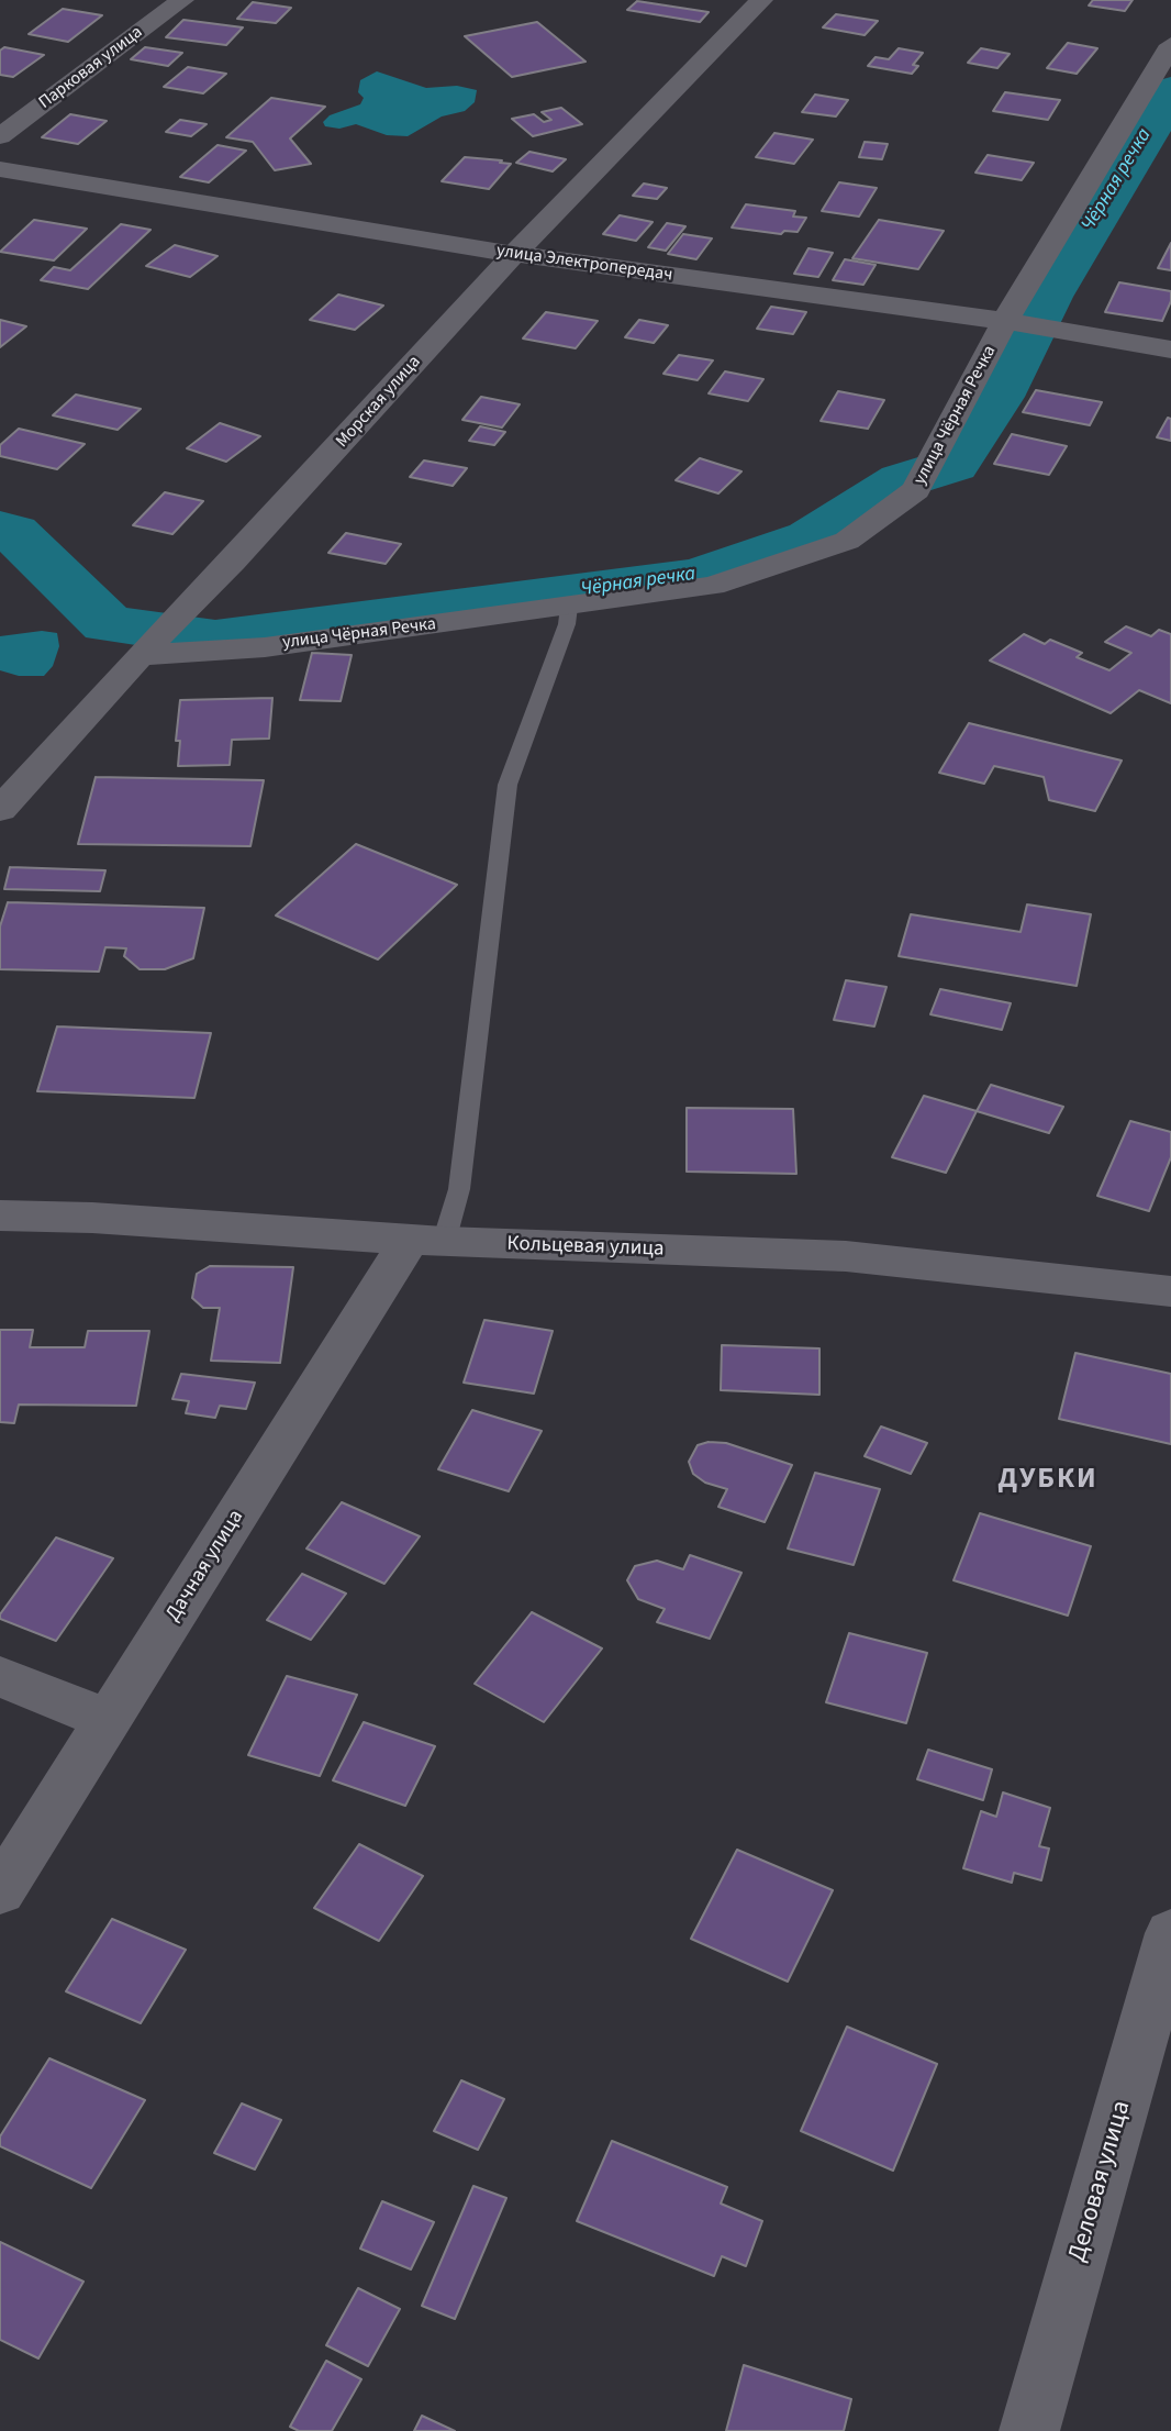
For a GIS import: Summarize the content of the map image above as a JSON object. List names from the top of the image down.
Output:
{
  "streets": {
    "street": [
      "Парковая улица",
      "улица Электропередач",
      "Морская улица",
      "улица Чёрная Речка",
      "Кольцевая улица",
      "Дачная улица",
      "Деловая улица"
    ]
  },
  "crossings": [
    ["улица Электропередач", "Морская улица"],
    ["улица Электропередач", "улица Чёрная Речка"],
    ["Морская улица", "улица Чёрная Речка"],
    ["Кольцевая улица", "Дачная улица"]
  ],
  "districts": ["ДУБКИ"],
  "water": ["Чёрная речка"]
}
